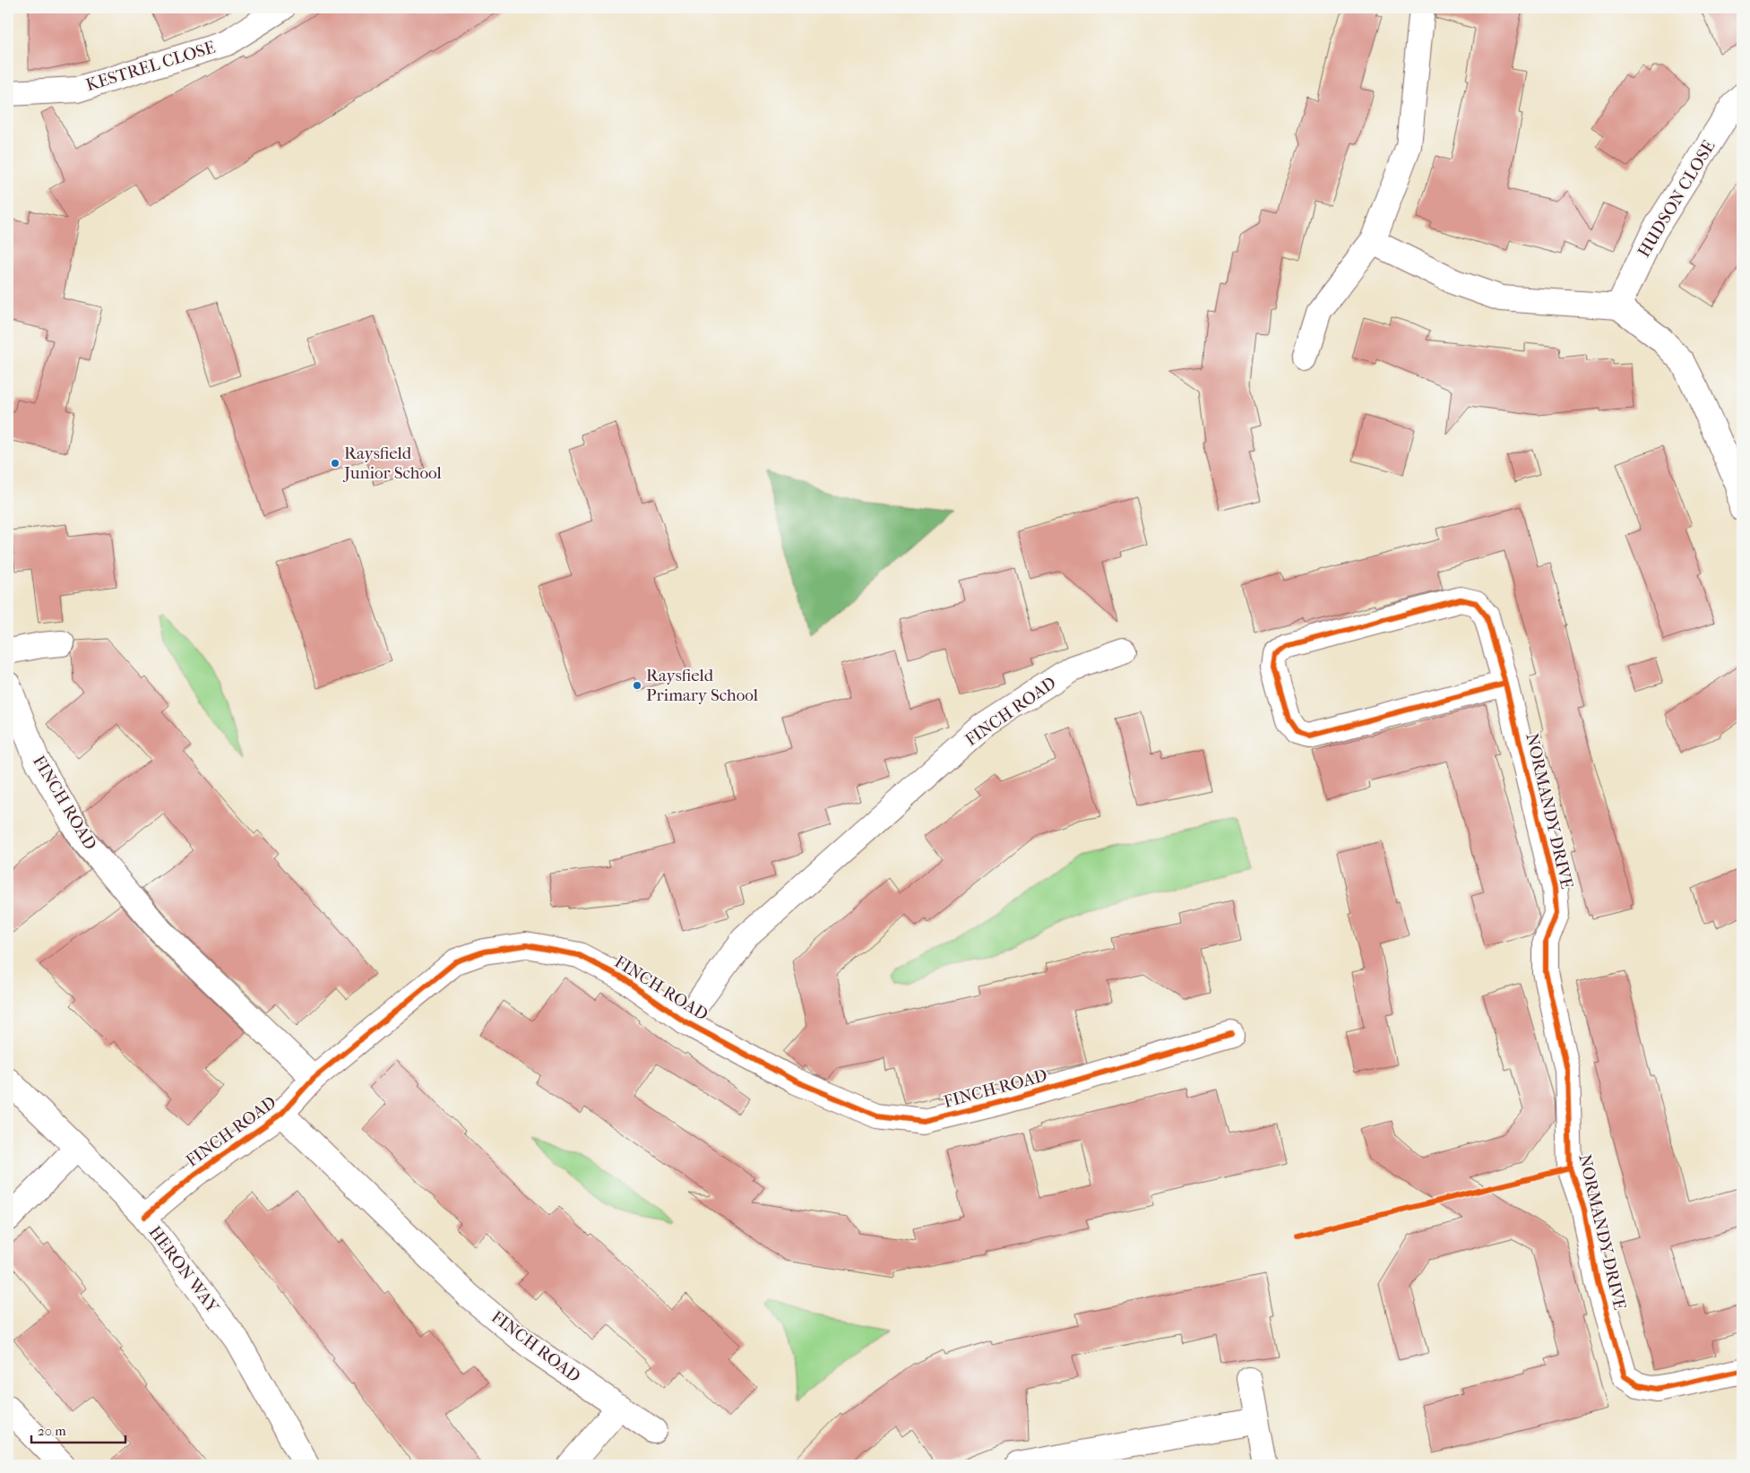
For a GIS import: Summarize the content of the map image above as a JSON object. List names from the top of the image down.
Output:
{
  "streets": {
    "street": [
      "KESTREL CLOSE",
      "HUDSON CLOSE",
      "FINCH ROAD",
      "NORMANDY DRIVE",
      "HERON WAY"
    ]
  },
  "crossings": [
    ["FINCH ROAD", "HERON WAY"]
  ],
  "places": ["Raysfield Junior School", "Raysfield Primary School"],
  "scale_bar": "20 m"
}
